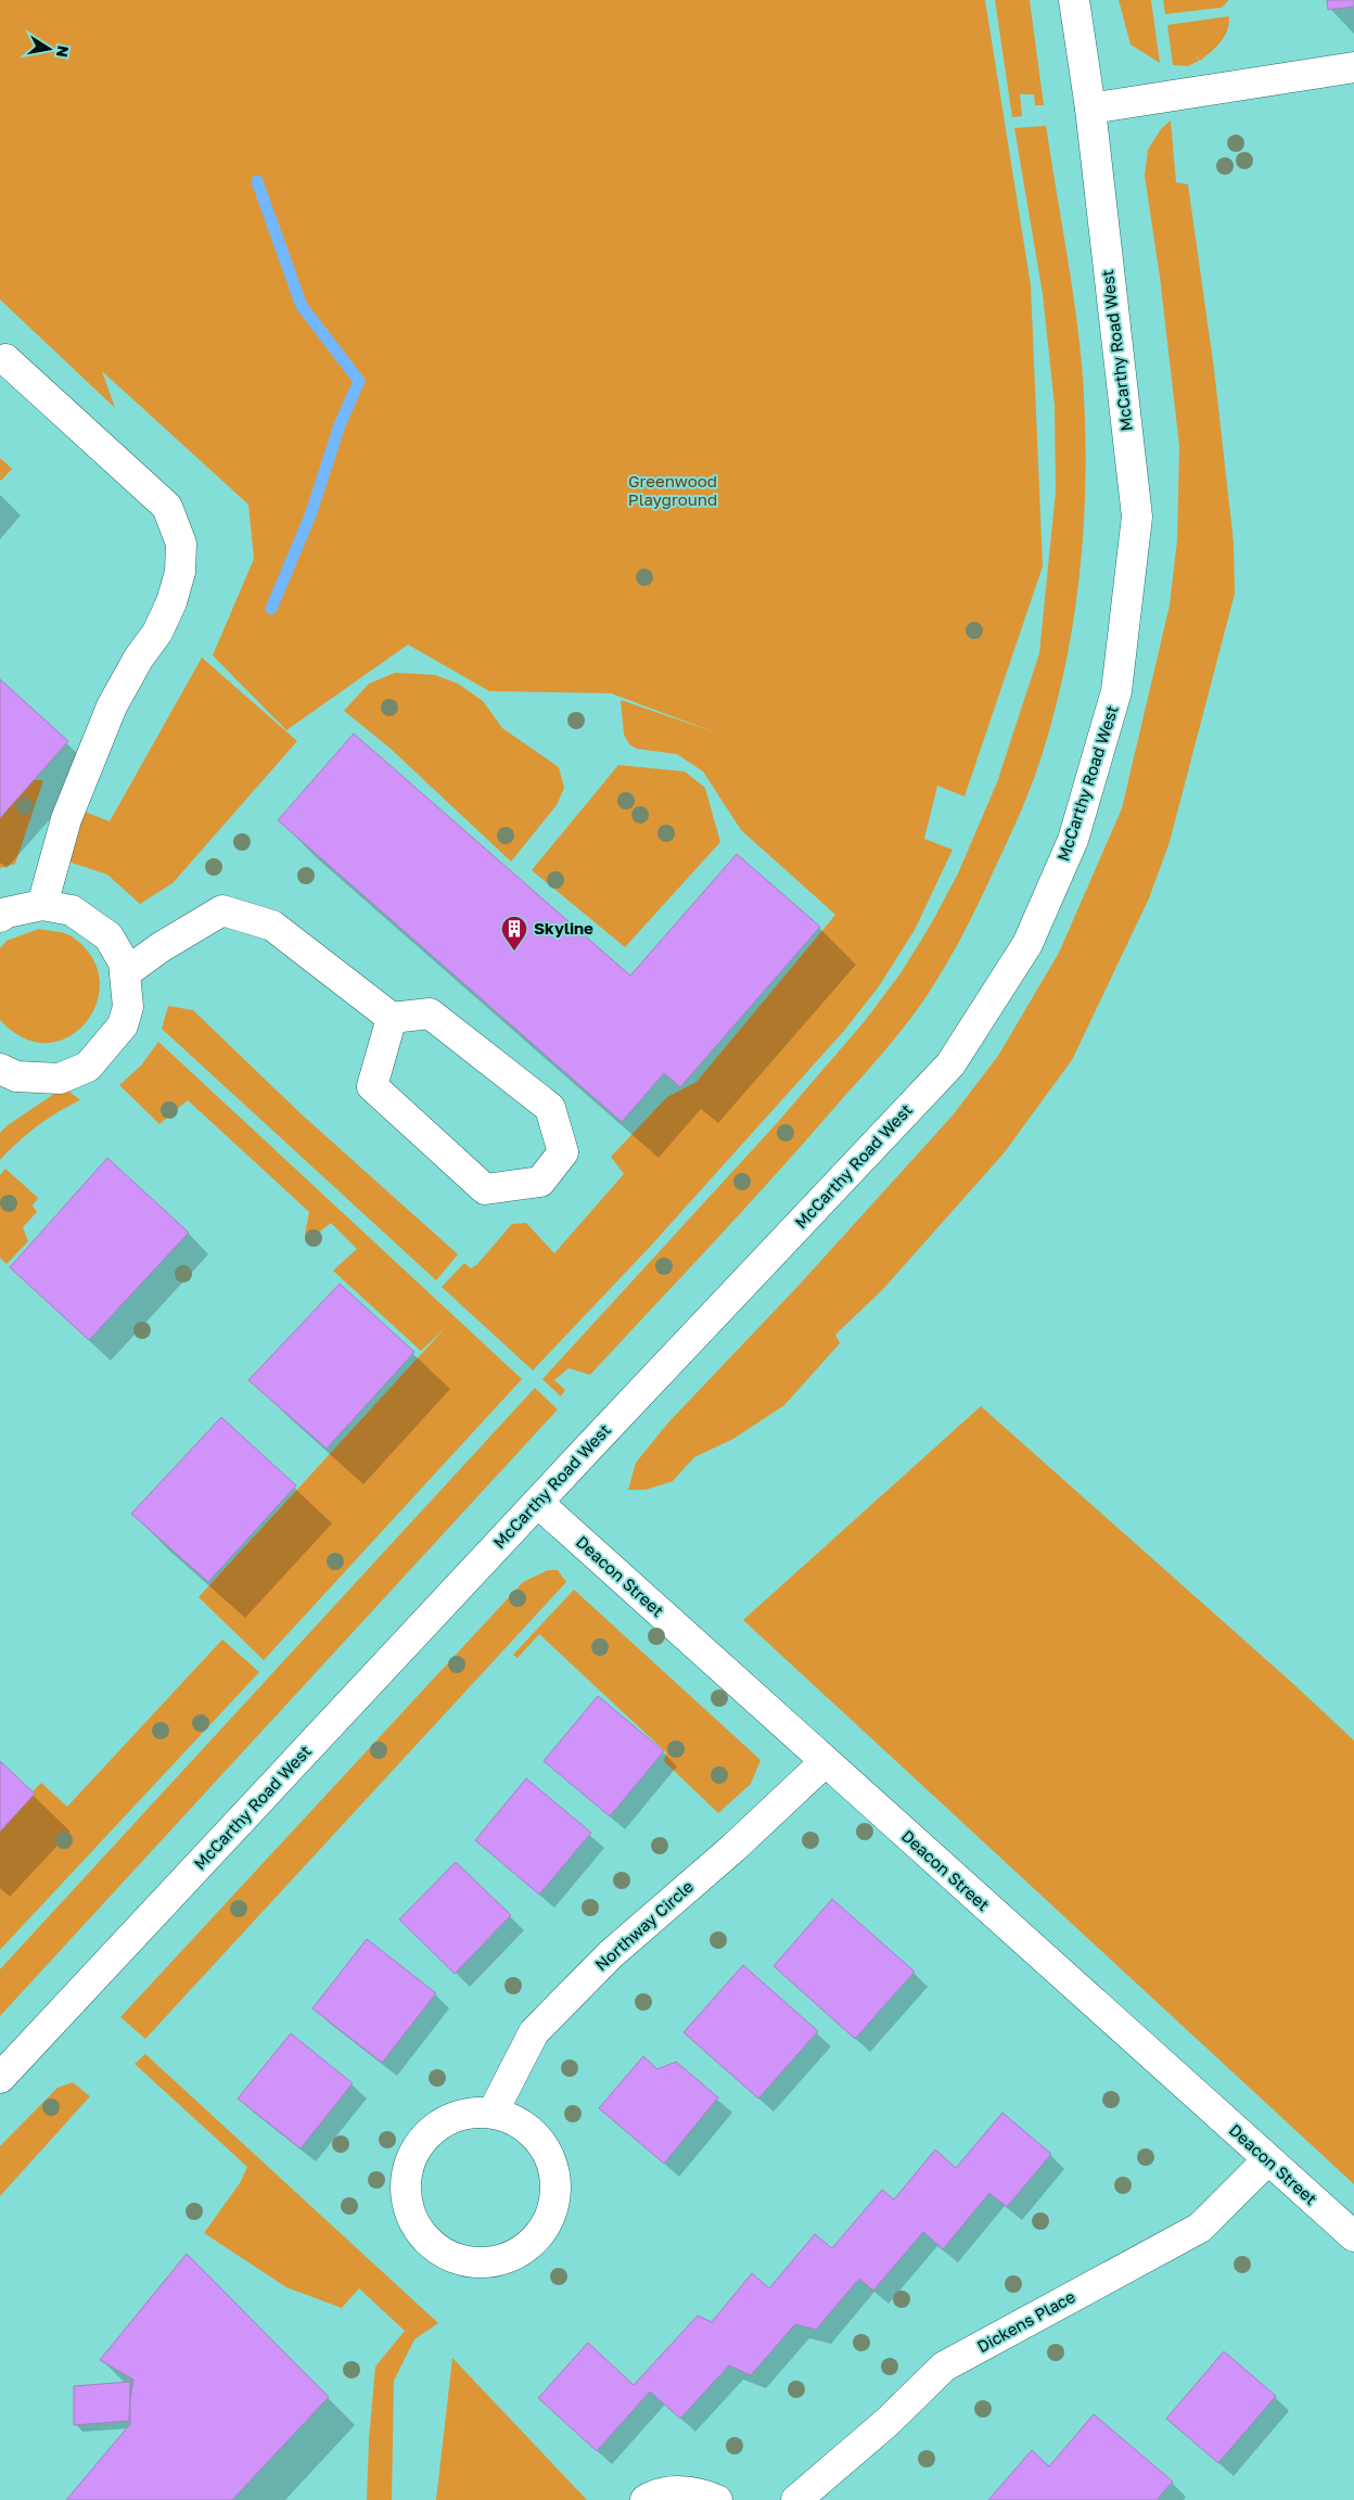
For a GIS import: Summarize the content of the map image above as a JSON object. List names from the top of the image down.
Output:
{
  "streets": {
    "street": [
      "McCarthy Road West",
      "Deacon Street",
      "Northway Circle",
      "Dickens Place"
    ]
  },
  "crossings": [
    ["McCarthy Road West", "Deacon Street"],
    ["Deacon Street", "Northway Circle"],
    ["Deacon Street", "Dickens Place"]
  ],
  "parks": ["Greenwood Playground"],
  "places": {
    "building": ["Skyline"]
  },
  "north": "right"
}
